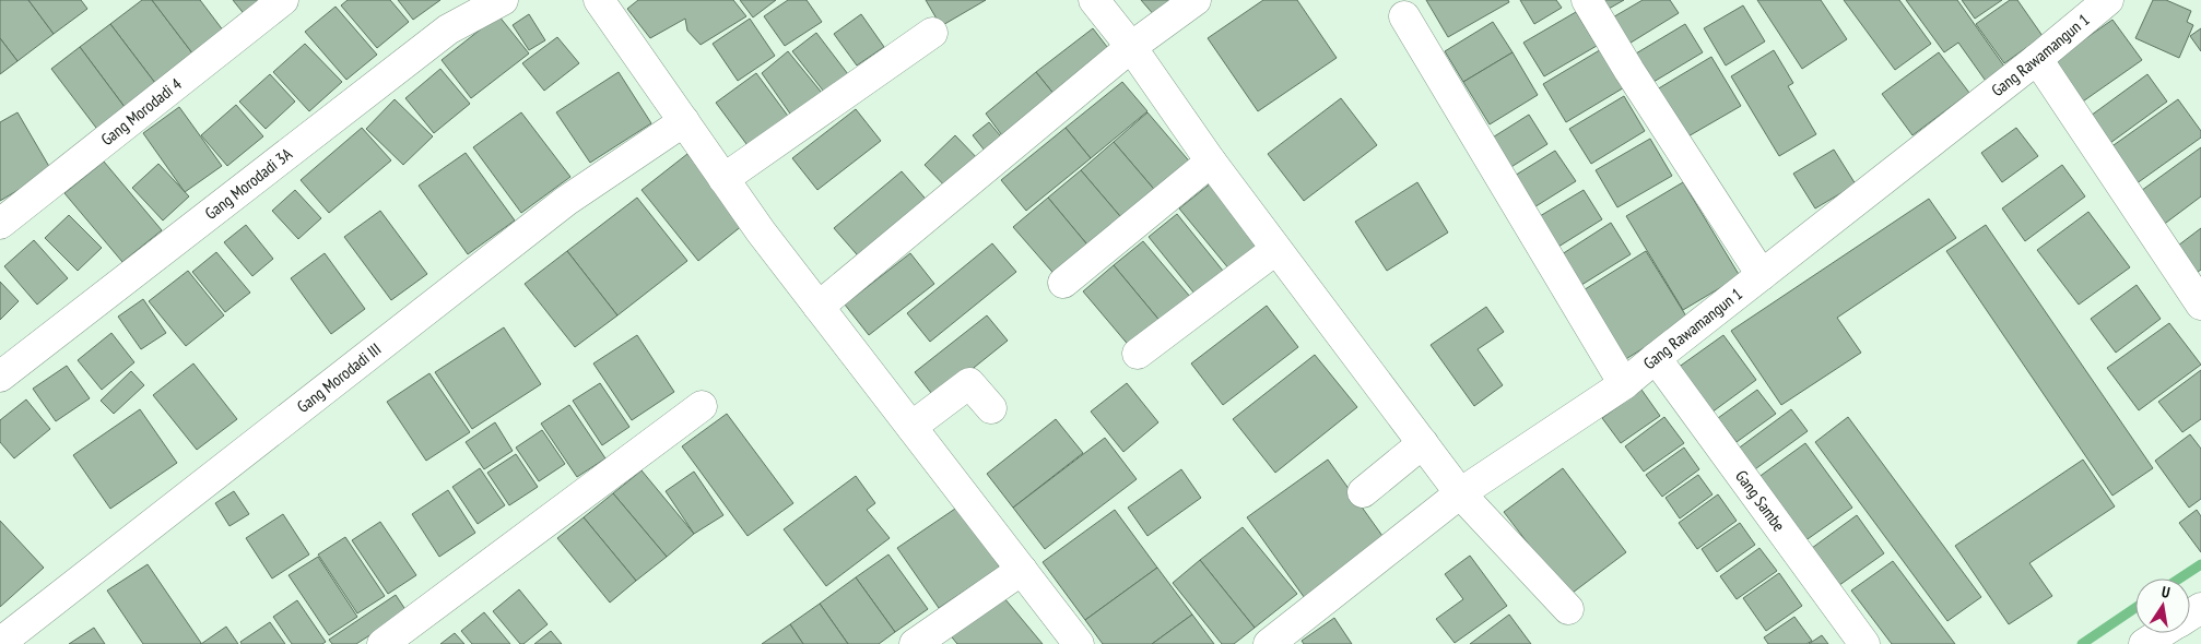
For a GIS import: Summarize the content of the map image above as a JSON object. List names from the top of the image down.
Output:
{
  "streets": {
    "street": [
      "Gang Rawamangun 1",
      "Gang Morodadi 4",
      "Gang Morodadi 3A",
      "Gang Morodadi III",
      "Gang Sambe"
    ]
  },
  "crossings": [
    ["Gang Rawamangun 1", "Gang Sambe"]
  ],
  "north": "top"
}
